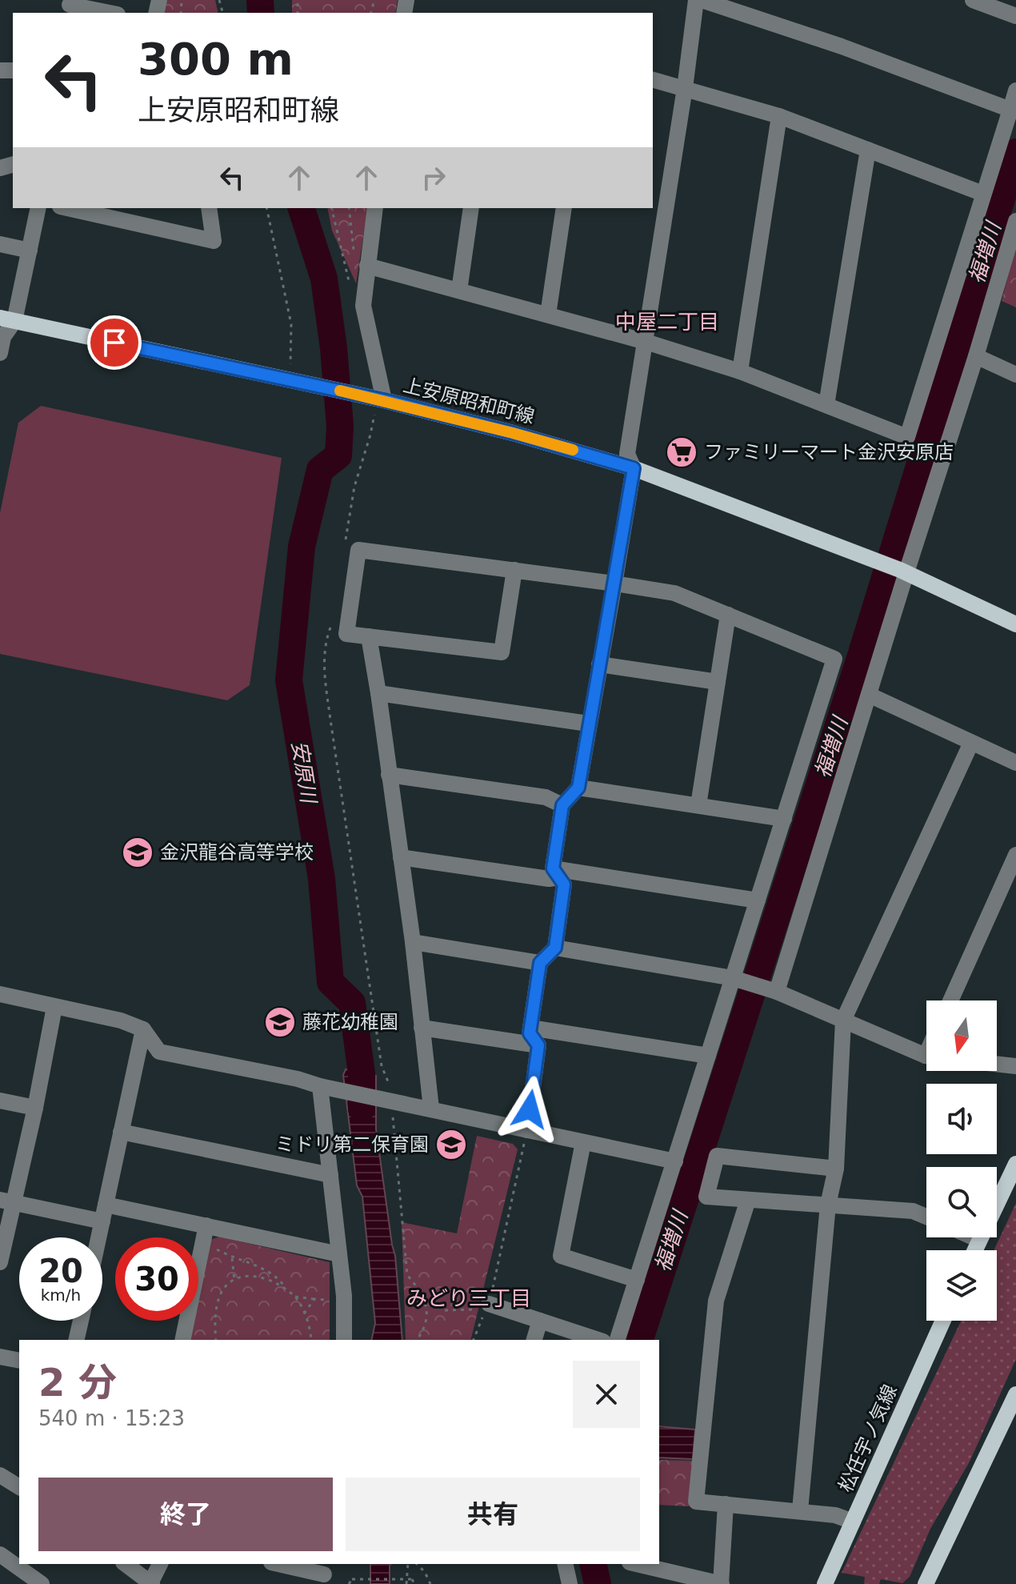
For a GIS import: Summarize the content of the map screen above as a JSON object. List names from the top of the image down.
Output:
{
  "streets": {
    "main road": ["上安原昭和町線", "松任宇ノ気線"]
  },
  "districts": ["中屋二丁目", "みどり三丁目"],
  "water": ["福増川", "安原川"],
  "places": {
    "supermarket": ["ファミリーマート金沢安原店"],
    "school or university": ["金沢龍谷高等学校", "藤花幼稚園", "ミドリ第二保育園"]
  },
  "north": "bottom",
  "page": {
    "turn": ["300 m", "上安原昭和町線"],
    "speed": "20 km/h",
    "limit": "30",
    "heading": ["2 分", "540 m · 15:23"],
    "buttons": ["終了", "共有"]
  }
}
